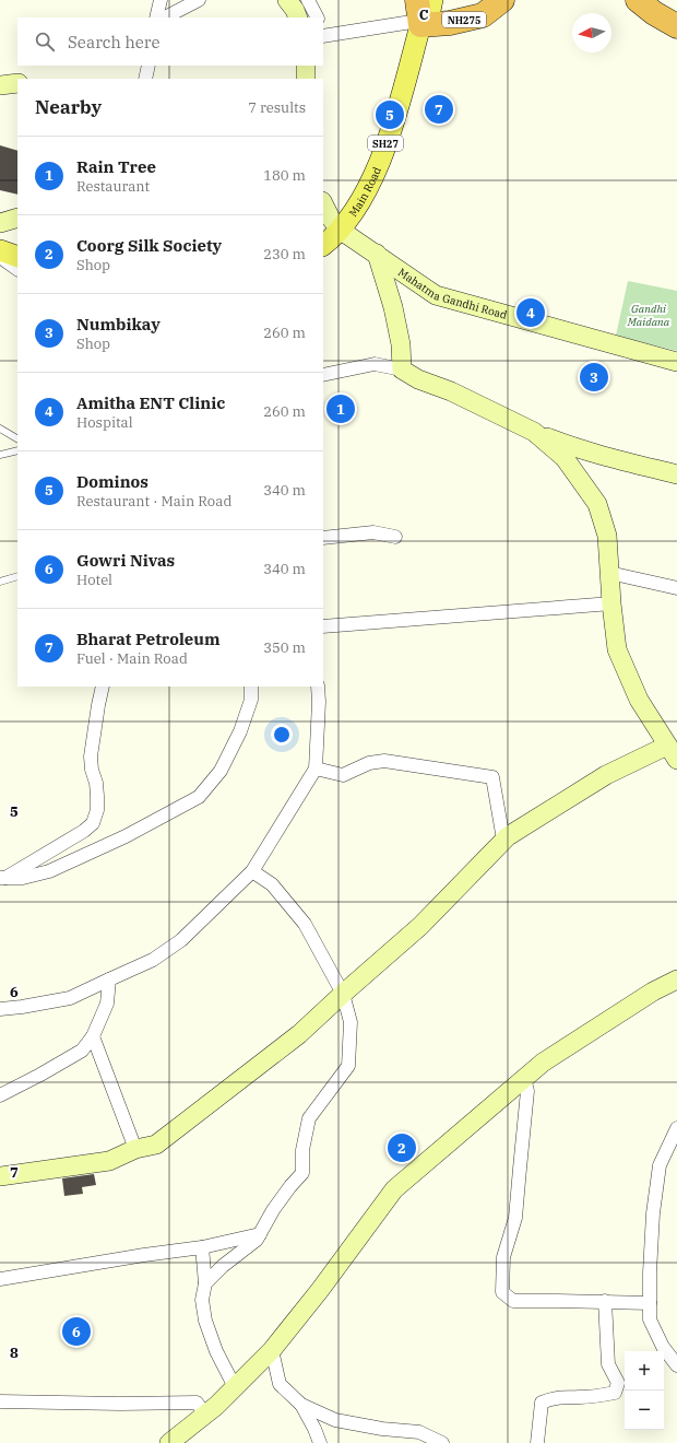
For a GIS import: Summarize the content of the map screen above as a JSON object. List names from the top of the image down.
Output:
{
  "streets": {
    "highway": ["NH275"],
    "main road": ["SH27", "Main Road"],
    "street": ["Mahatma Gandhi Road"]
  },
  "crossings": [
    ["NH275", "SH27"],
    ["NH275", "Main Road"],
    ["SH27", "Main Road"],
    ["Main Road", "Mahatma Gandhi Road"]
  ],
  "parks": ["Gandhi Maidana"],
  "north": "left",
  "page": {
    "search": "Search here",
    "heading": ["Nearby", "7 results"],
    "pins": [
      "7",
      "5",
      "4",
      "3",
      "1",
      "2",
      "6"
    ],
    "list": [
      {
        "mark": "1",
        "name": "Rain Tree",
        "note": "Restaurant",
        "value": "180 m"
      },
      {
        "mark": "2",
        "name": "Coorg Silk Society",
        "note": "Shop",
        "value": "230 m"
      },
      {
        "mark": "3",
        "name": "Numbikay",
        "note": "Shop",
        "value": "260 m"
      },
      {
        "mark": "4",
        "name": "Amitha ENT Clinic",
        "note": "Hospital",
        "value": "260 m"
      },
      {
        "mark": "5",
        "name": "Dominos",
        "note": "Restaurant · Main Road",
        "value": "340 m"
      },
      {
        "mark": "6",
        "name": "Gowri Nivas",
        "note": "Hotel",
        "value": "340 m"
      },
      {
        "mark": "7",
        "name": "Bharat Petroleum",
        "note": "Fuel · Main Road",
        "value": "350 m"
      }
    ],
    "map_buttons": ["+", "−"]
  },
  "grid": {
    "columns": ["C"],
    "rows": [
      "5",
      "6",
      "7",
      "8"
    ]
  }
}
